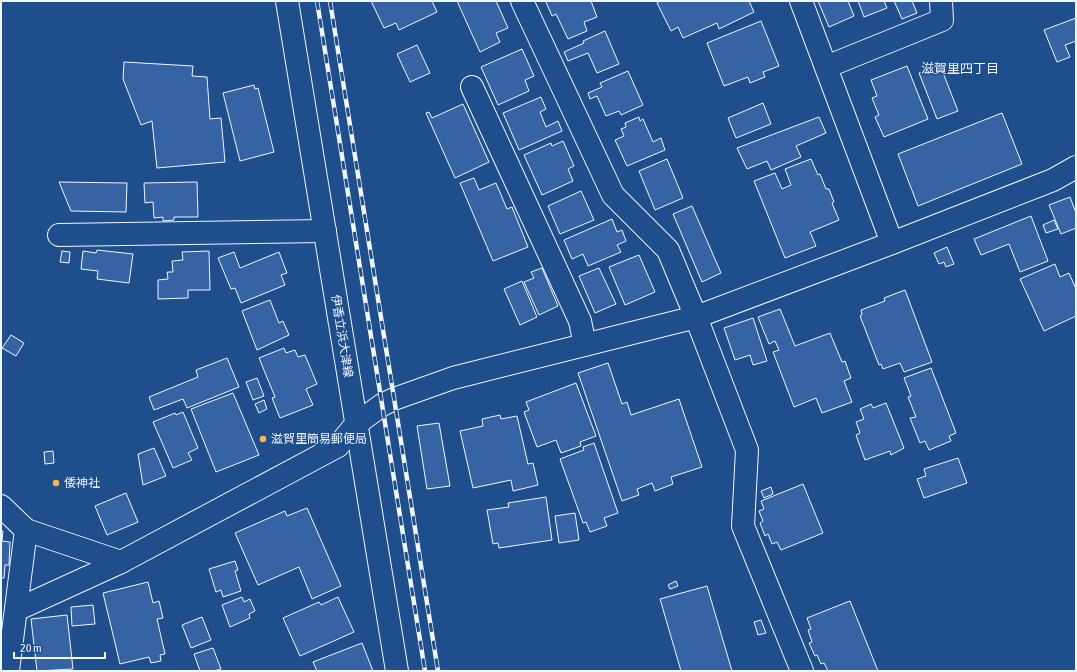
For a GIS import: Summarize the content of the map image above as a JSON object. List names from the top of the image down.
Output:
{
  "streets": {
    "street": ["伊香立浜大津線"]
  },
  "districts": ["滋賀里四丁目"],
  "places": ["滋賀里簡易郵便局", "倭神社"],
  "scale_bar": "20 m"
}
